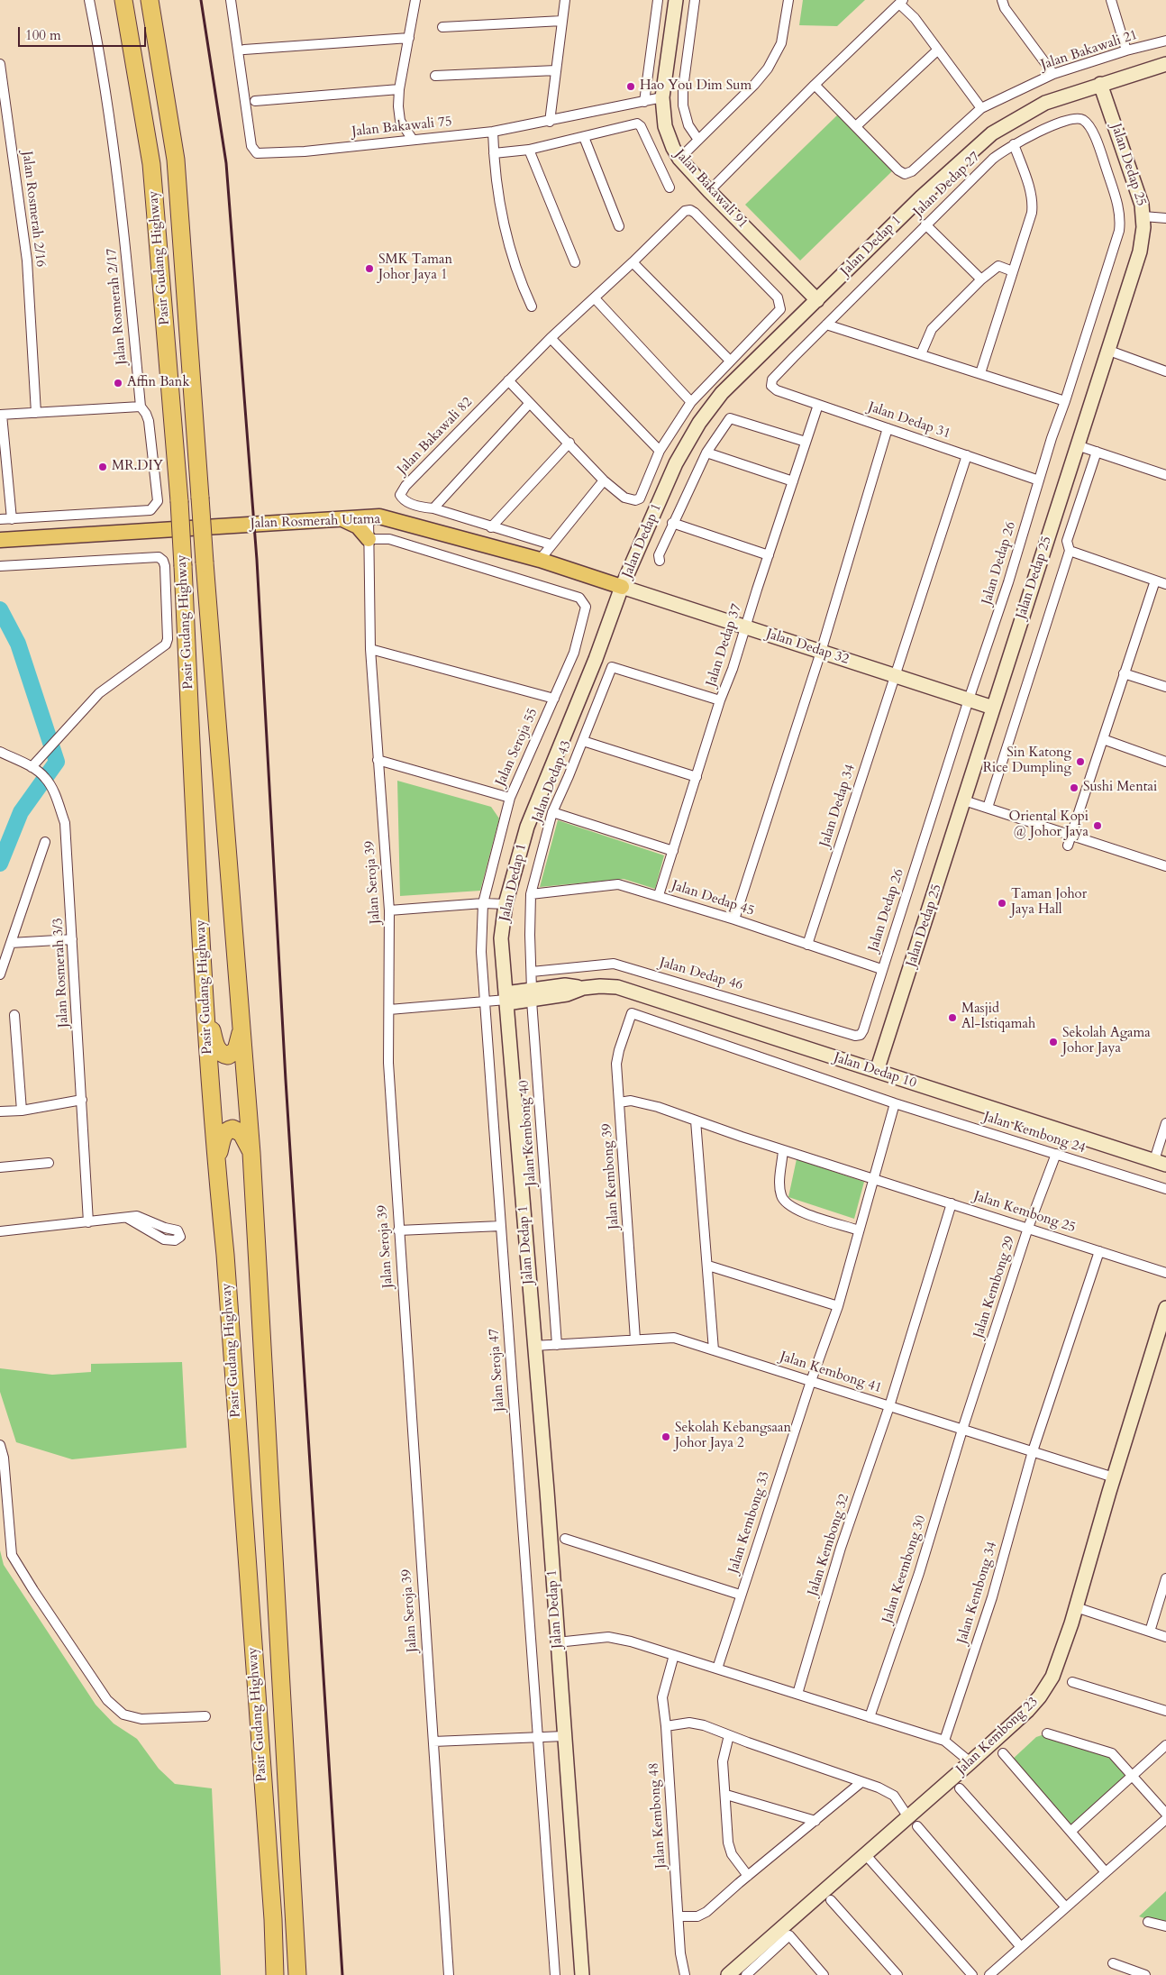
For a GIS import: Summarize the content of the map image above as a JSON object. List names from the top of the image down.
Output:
{
  "streets": {
    "highway": ["Pasir Gudang Highway"],
    "main road": [
      "Jalan Dedap 25",
      "Jalan Bakawali 91",
      "Jalan Dedap 1",
      "Jalan Rosmerah Utama",
      "Jalan Dedap 32",
      "Jalan Dedap 10",
      "Jalan Kembong 23"
    ],
    "street": [
      "Jalan Bakawali 21",
      "Jalan Bakawali 75",
      "Jalan Dedap 27",
      "Jalan Rosmerah 2/16",
      "Jalan Rosmerah 2/17",
      "Jalan Dedap 31",
      "Jalan Bakawali 82",
      "Jalan Dedap 26",
      "Jalan Dedap 37",
      "Jalan Seroja 55",
      "Jalan Dedap 43",
      "Jalan Dedap 34",
      "Jalan Seroja 39",
      "Jalan Dedap 45",
      "Jalan Rosmerah 3/3",
      "Jalan Dedap 46",
      "Jalan Kembong 40",
      "Jalan Kembong 24",
      "Jalan Kembong 39",
      "Jalan Kembong 25",
      "Jalan Kembong 29",
      "Jalan Seroja 47",
      "Jalan Kembong 41",
      "Jalan Kembong 33",
      "Jalan Kembong 32",
      "Jalan Keembong 30",
      "Jalan Kembong 34",
      "Jalan Kembong 48"
    ]
  },
  "crossings": [
    ["Jalan Bakawali 75", "Jalan Bakawali 91"],
    ["Jalan Dedap 25", "Jalan Dedap 1"],
    ["Jalan Dedap 25", "Jalan Dedap 32"],
    ["Jalan Dedap 25", "Jalan Dedap 10"],
    ["Jalan Dedap 27", "Jalan Dedap 31"],
    ["Jalan Dedap 27", "Jalan Dedap 26"],
    ["Jalan Bakawali 91", "Jalan Dedap 1"],
    ["Jalan Dedap 1", "Jalan Rosmerah Utama"],
    ["Jalan Dedap 1", "Jalan Dedap 32"],
    ["Jalan Dedap 1", "Jalan Dedap 10"],
    ["Jalan Dedap 1", "Jalan Kembong 41"],
    ["Jalan Dedap 31", "Jalan Dedap 26"],
    ["Jalan Dedap 31", "Jalan Dedap 37"],
    ["Jalan Dedap 31", "Jalan Dedap 34"],
    ["Jalan Rosmerah Utama", "Jalan Dedap 32"],
    ["Jalan Rosmerah Utama", "Jalan Seroja 39"],
    ["Jalan Dedap 26", "Jalan Dedap 32"],
    ["Jalan Dedap 26", "Jalan Dedap 45"],
    ["Jalan Dedap 26", "Jalan Dedap 46"],
    ["Jalan Dedap 37", "Jalan Dedap 32"],
    ["Jalan Dedap 37", "Jalan Dedap 43"],
    ["Jalan Dedap 37", "Jalan Dedap 45"],
    ["Jalan Dedap 32", "Jalan Dedap 34"],
    ["Jalan Seroja 55", "Jalan Seroja 39"],
    ["Jalan Seroja 55", "Jalan Seroja 47"],
    ["Jalan Dedap 43", "Jalan Dedap 45"],
    ["Jalan Dedap 43", "Jalan Dedap 46"],
    ["Jalan Dedap 43", "Jalan Dedap 10"],
    ["Jalan Dedap 43", "Jalan Kembong 40"],
    ["Jalan Dedap 34", "Jalan Dedap 45"],
    ["Jalan Dedap 10", "Jalan Kembong 40"],
    ["Jalan Kembong 40", "Jalan Kembong 41"],
    ["Jalan Kembong 24", "Jalan Kembong 39"],
    ["Jalan Kembong 24", "Jalan Kembong 29"],
    ["Jalan Kembong 24", "Jalan Kembong 33"],
    ["Jalan Kembong 39", "Jalan Kembong 25"],
    ["Jalan Kembong 39", "Jalan Kembong 41"],
    ["Jalan Kembong 39", "Jalan Kembong 33"],
    ["Jalan Kembong 25", "Jalan Kembong 29"],
    ["Jalan Kembong 25", "Jalan Kembong 33"],
    ["Jalan Kembong 25", "Jalan Kembong 32"],
    ["Jalan Kembong 25", "Jalan Kembong 34"],
    ["Jalan Kembong 29", "Jalan Kembong 41"],
    ["Jalan Kembong 29", "Jalan Keembong 30"],
    ["Jalan Kembong 41", "Jalan Kembong 33"],
    ["Jalan Kembong 41", "Jalan Kembong 32"],
    ["Jalan Kembong 41", "Jalan Keembong 30"],
    ["Jalan Kembong 41", "Jalan Kembong 34"],
    ["Jalan Kembong 41", "Jalan Kembong 23"]
  ],
  "places": [
    "Hao You Dim Sum",
    "SMK Taman Johor Jaya 1",
    "Affin Bank",
    "MR.DIY",
    "Sin Katong Rice Dumpling",
    "Sushi Mentai",
    "Oriental Kopi @ Johor Jaya",
    "Taman Johor Jaya Hall",
    "Masjid Al-Istiqamah",
    "Sekolah Agama Johor Jaya",
    "Sekolah Kebangsaan Johor Jaya 2"
  ],
  "scale_bar": "100 m"
}
